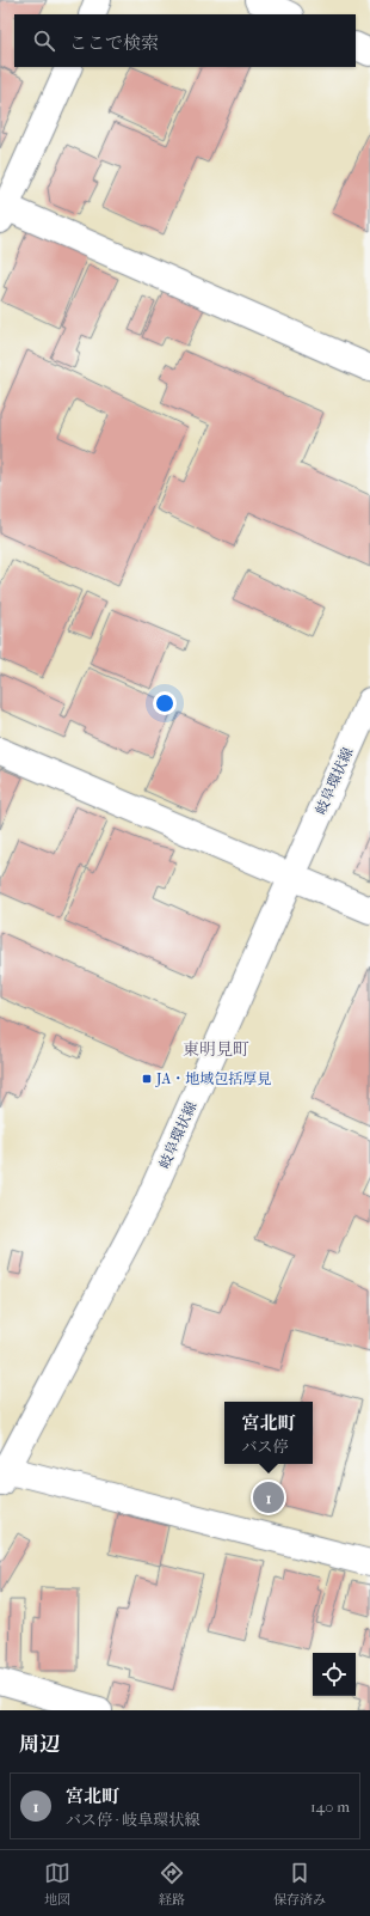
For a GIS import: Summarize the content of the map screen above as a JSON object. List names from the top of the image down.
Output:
{
  "streets": {
    "street": ["岐阜環状線"]
  },
  "districts": ["東明見町"],
  "places": {
    "transit": ["JA・地域包括厚見"]
  },
  "page": {
    "search": "ここで検索",
    "popup": ["宮北町", "バス停"],
    "pins": "1",
    "heading": "周辺",
    "list": [
      {
        "mark": "1",
        "name": "宮北町",
        "note": "バス停 · 岐阜環状線",
        "value": "140 m"
      }
    ],
    "nav": ["地図", "経路", "保存済み"]
  }
}
